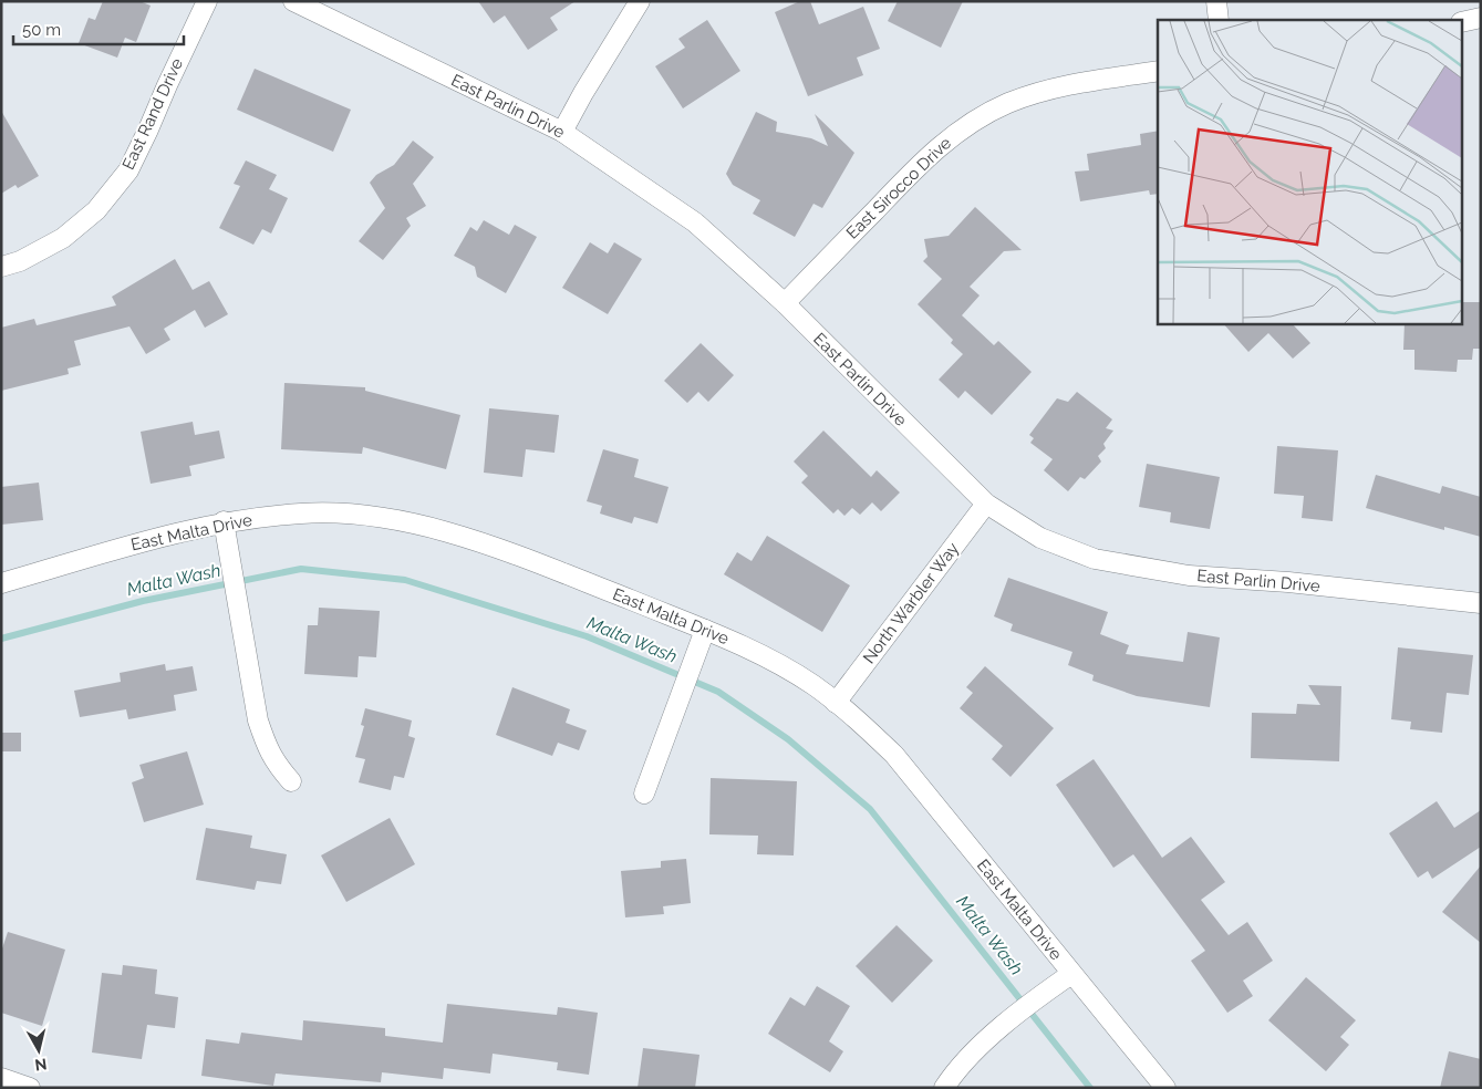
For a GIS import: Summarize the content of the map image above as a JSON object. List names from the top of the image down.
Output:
{
  "streets": {
    "street": [
      "East Parlin Drive",
      "East Rand Drive",
      "East Sirocco Drive",
      "East Malta Drive",
      "North Warbler Way"
    ]
  },
  "crossings": [
    ["East Parlin Drive", "East Sirocco Drive"],
    ["East Parlin Drive", "North Warbler Way"],
    ["East Malta Drive", "North Warbler Way"]
  ],
  "water": ["Malta Wash"],
  "scale_bar": "50 m",
  "north": "bottom"
}
